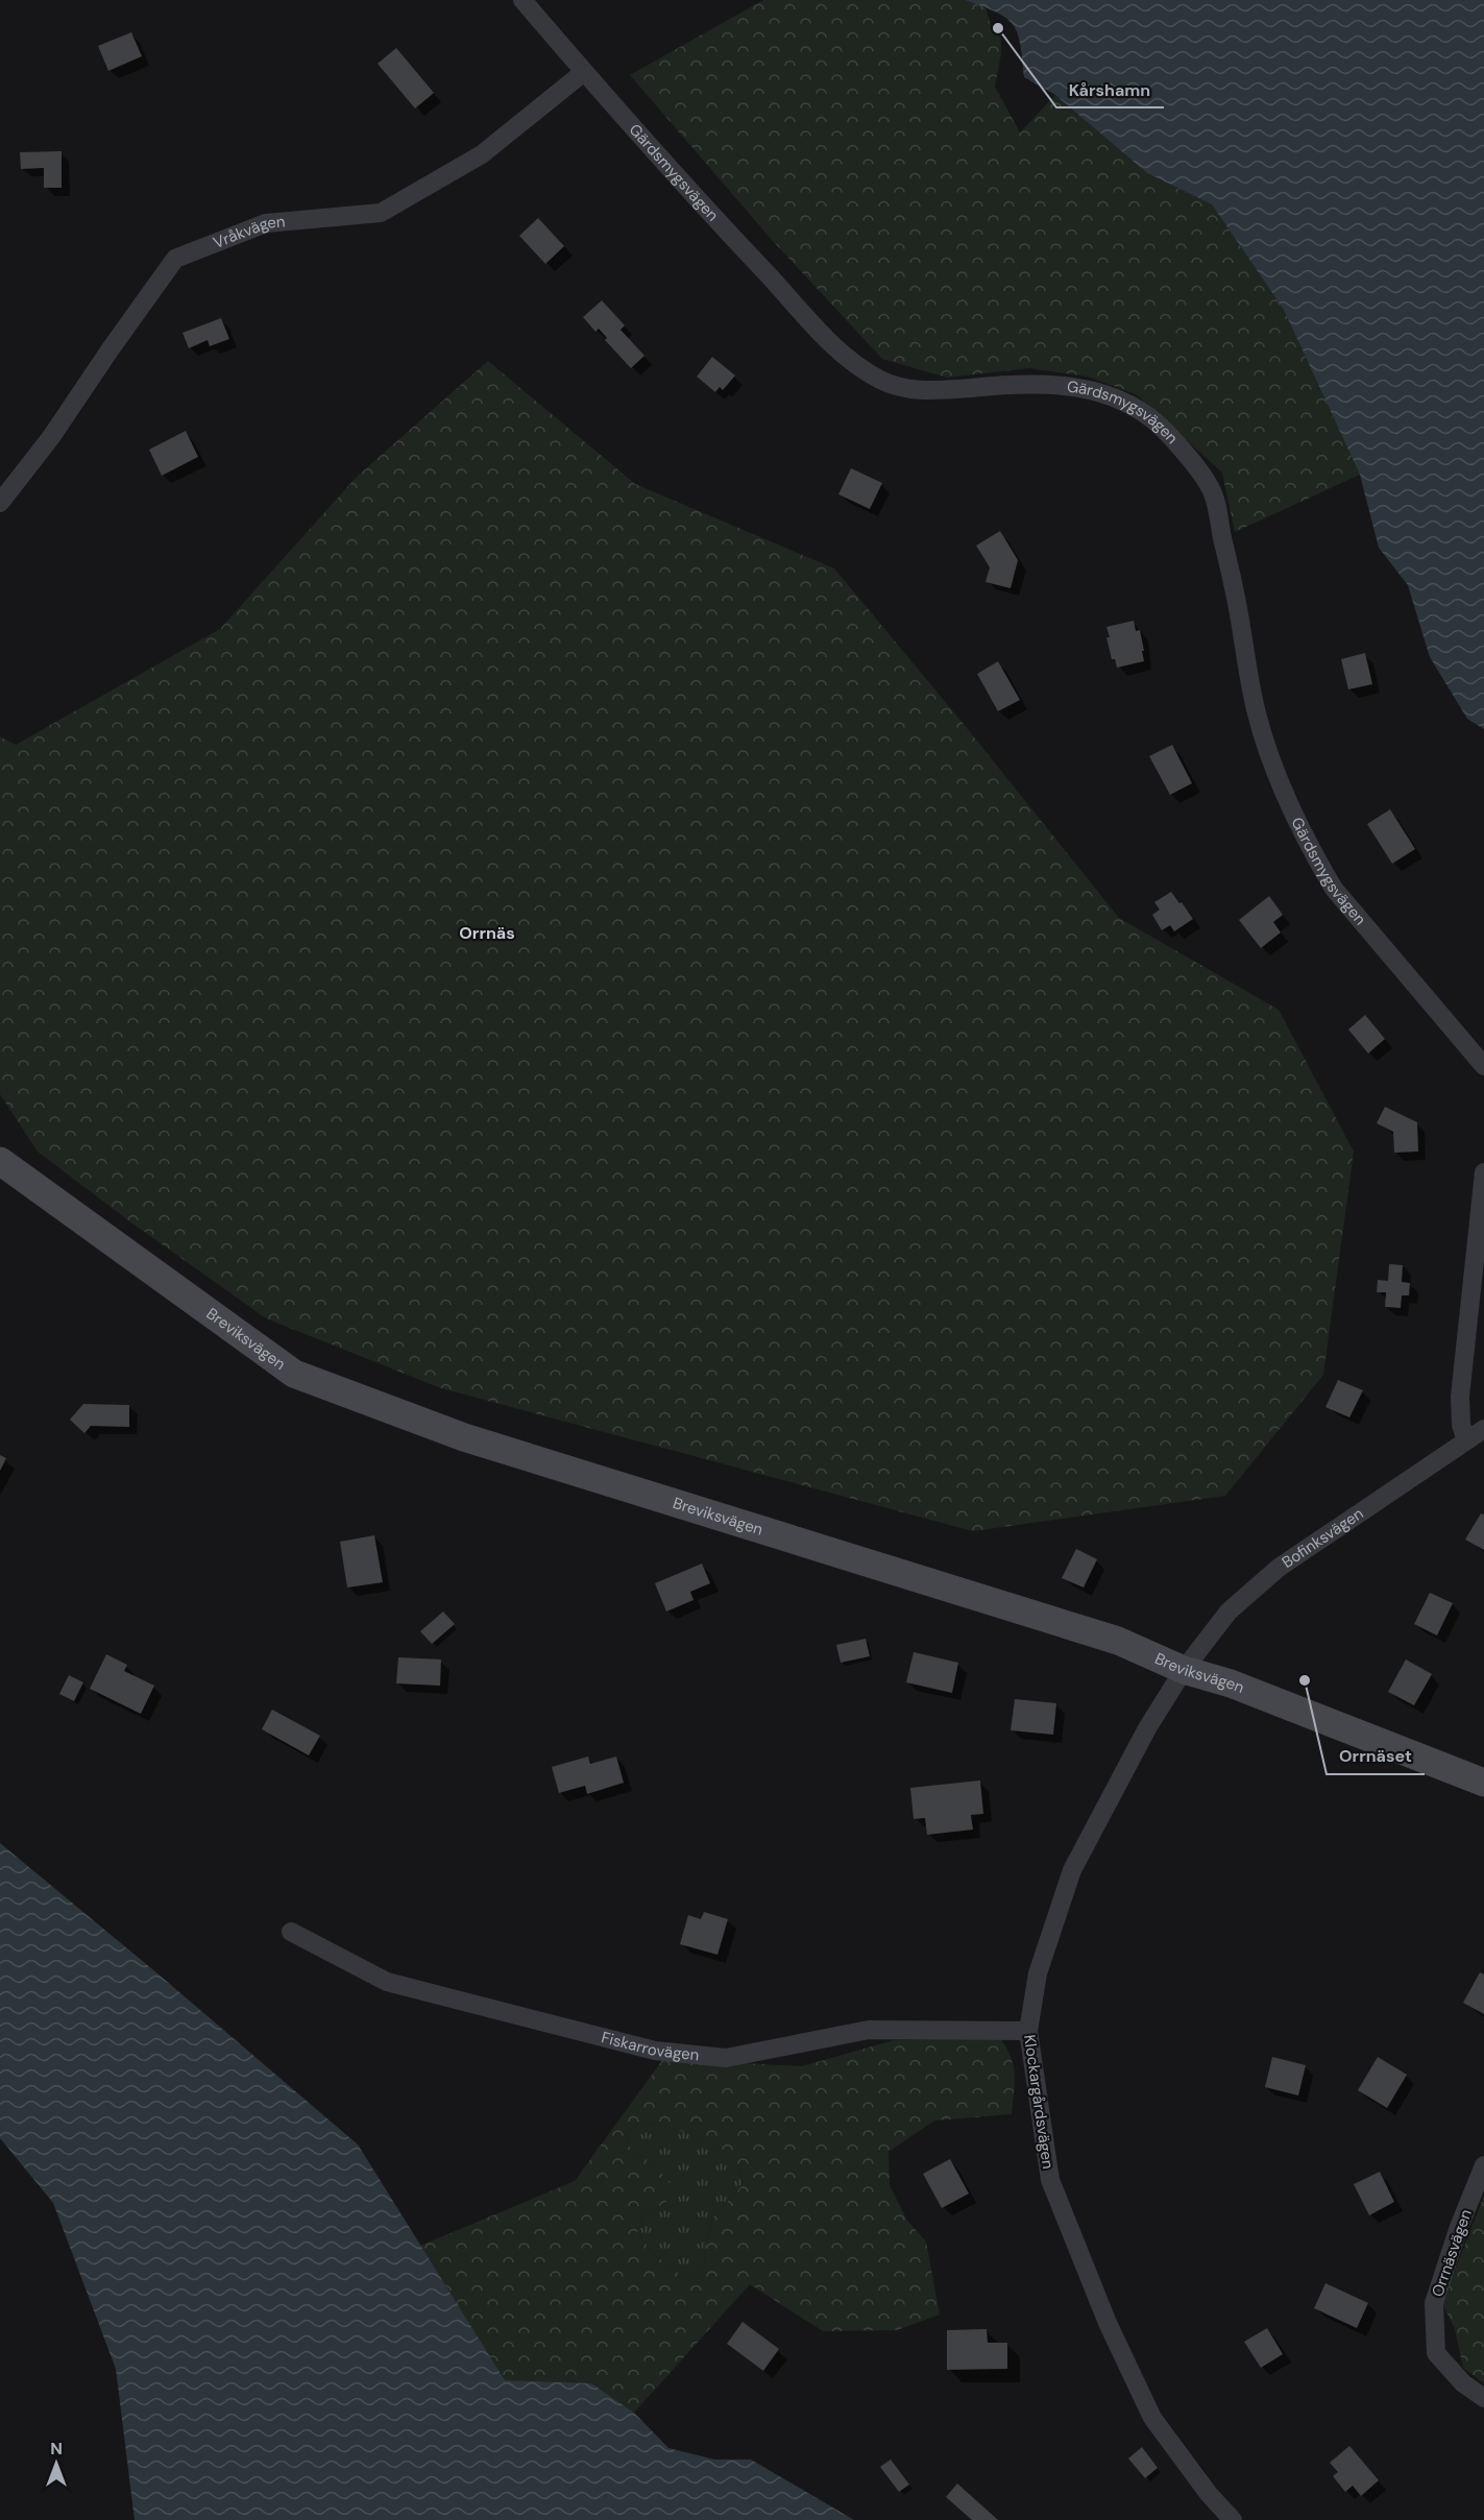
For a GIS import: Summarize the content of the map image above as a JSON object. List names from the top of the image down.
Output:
{
  "streets": {
    "main road": ["Breviksvägen"],
    "street": [
      "Gärdsmygsvägen",
      "Vråkvägen",
      "Bofinksvägen",
      "Fiskarrovägen",
      "Klockargårdsvägen",
      "Orrnäsvägen"
    ]
  },
  "crossings": [
    ["Gärdsmygsvägen", "Vråkvägen"],
    ["Breviksvägen", "Bofinksvägen"],
    ["Breviksvägen", "Klockargårdsvägen"],
    ["Bofinksvägen", "Klockargårdsvägen"],
    ["Fiskarrovägen", "Klockargårdsvägen"]
  ],
  "districts": ["Orrnäs"],
  "places": ["Kårshamn", "Orrnäset"],
  "north": "top"
}
